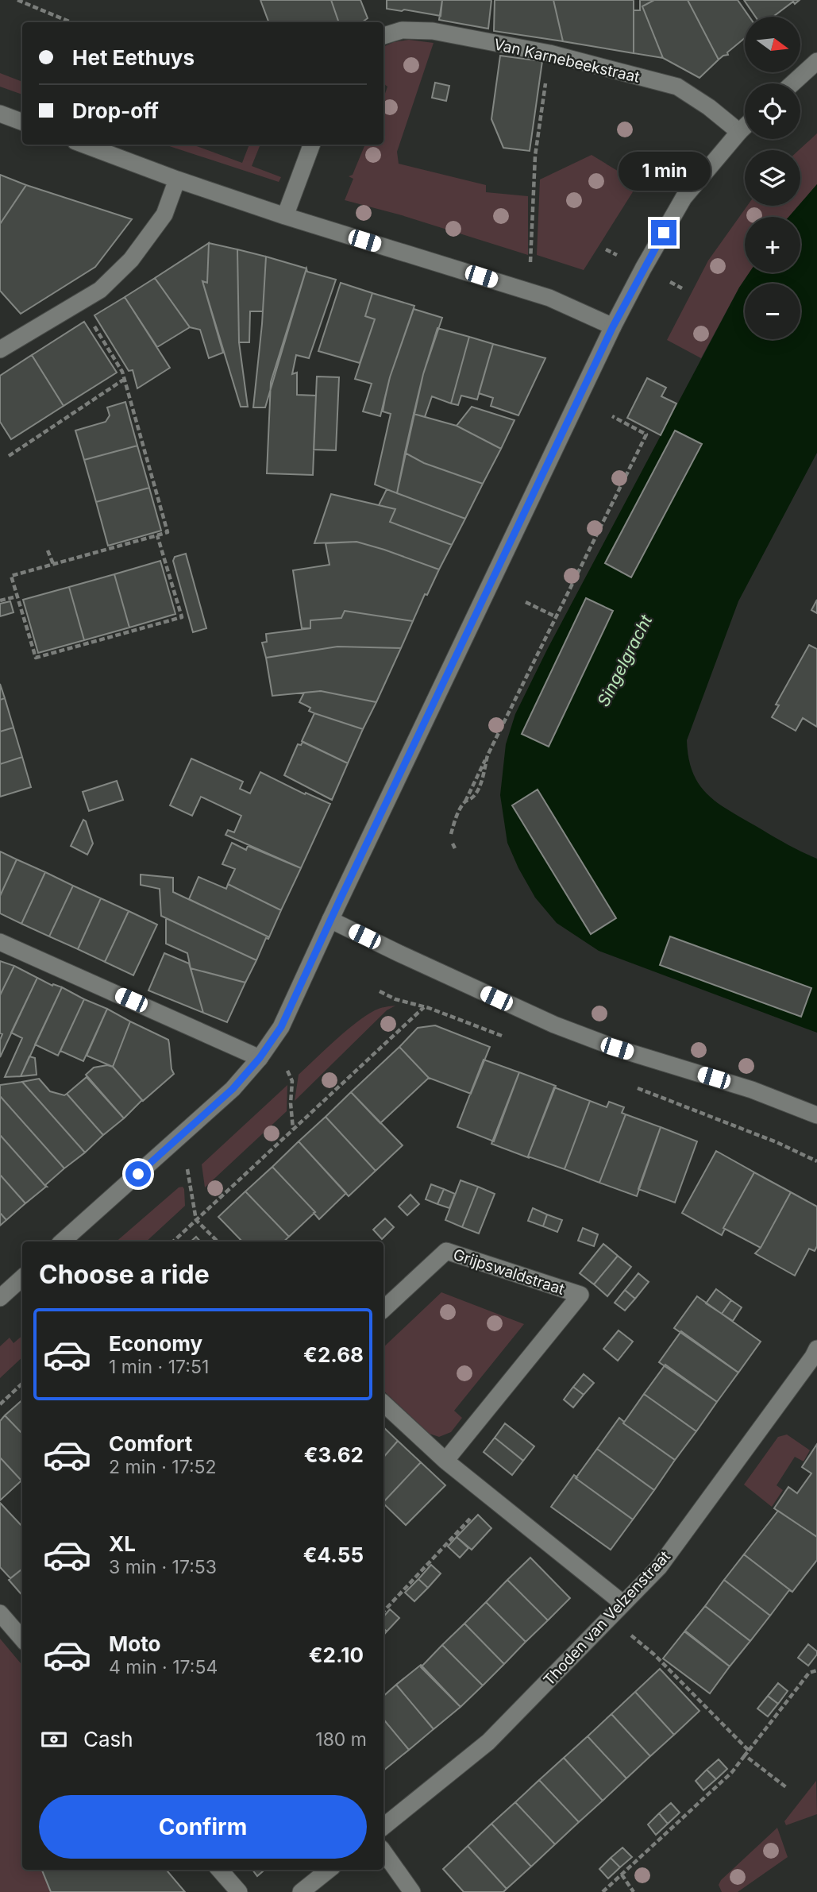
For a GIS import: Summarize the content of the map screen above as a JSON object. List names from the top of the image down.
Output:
{
  "streets": {
    "street": ["Van Karnebeekstraat", "Grijpswaldstraat", "Thoden van Velzenstraat"]
  },
  "water": ["Singelgracht"],
  "north": "right",
  "page": {
    "map_buttons": ["+", "−"],
    "banner": ["Het Eethuys", "Drop-off"],
    "bubble": "1 min",
    "heading": "Choose a ride",
    "list": [
      {
        "name": "Economy",
        "note": "1 min · 17:51",
        "value": "€2.68"
      },
      {
        "name": "Comfort",
        "note": "2 min · 17:52",
        "value": "€3.62"
      },
      {
        "name": "XL",
        "note": "3 min · 17:53",
        "value": "€4.55"
      },
      {
        "name": "Moto",
        "note": "4 min · 17:54",
        "value": "€2.10"
      }
    ],
    "pay": ["Cash", "180 m"],
    "buttons": "Confirm"
  }
}
